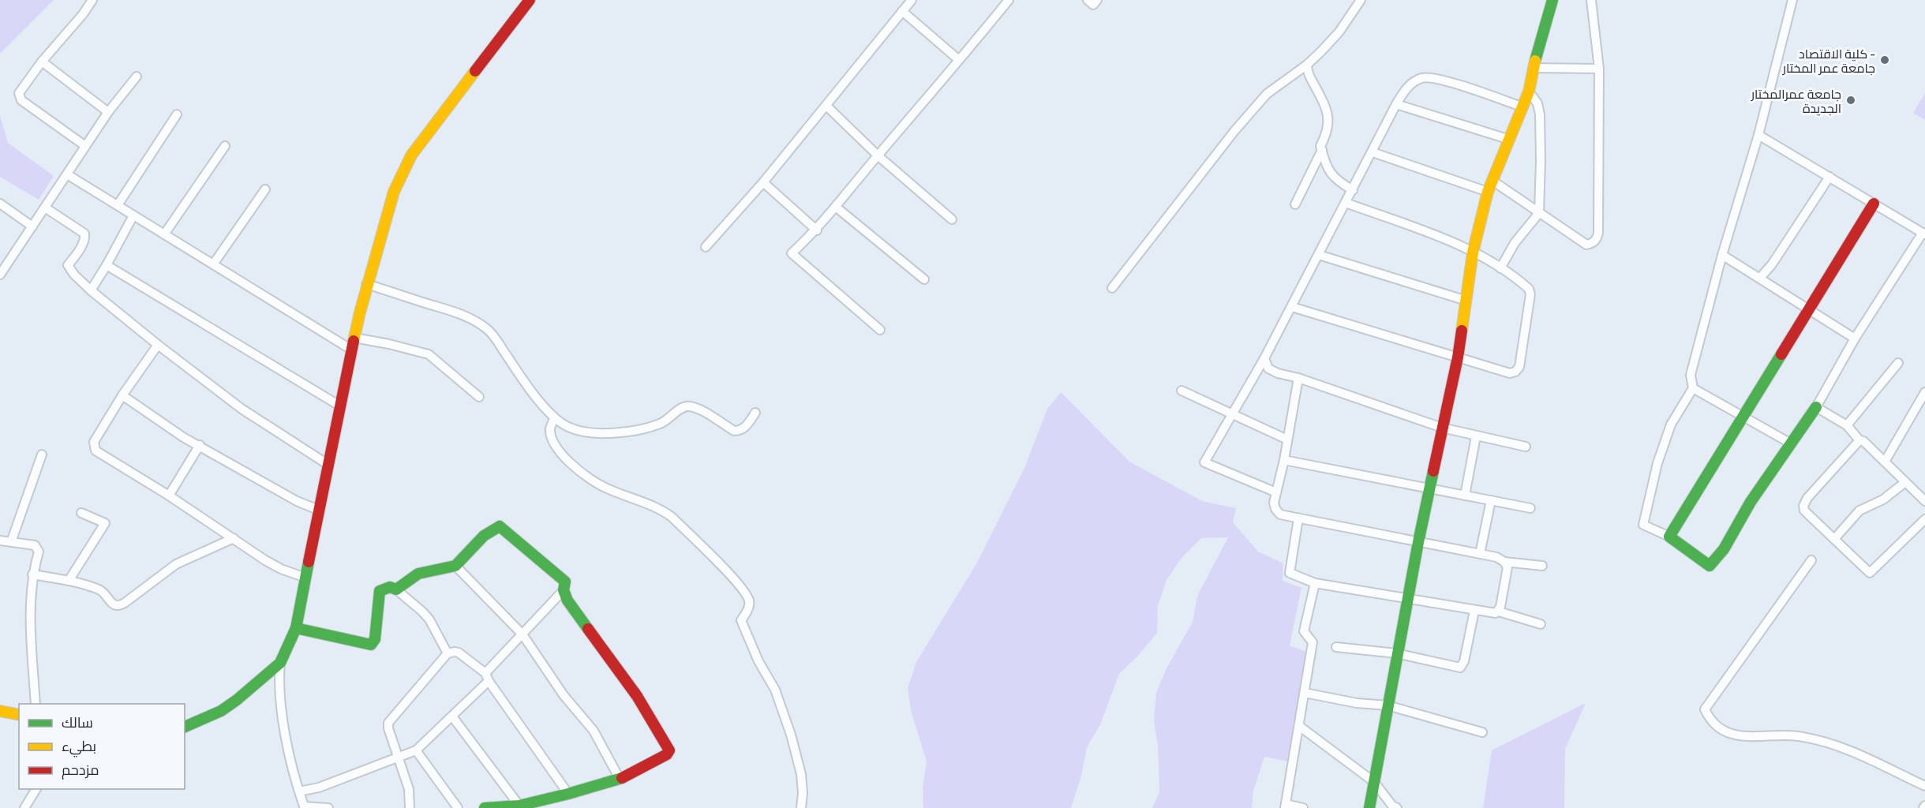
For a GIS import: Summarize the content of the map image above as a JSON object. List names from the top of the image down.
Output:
{
  "places": ["كلية الاقتصاد - جامعة عمر المختار", "جامعة عمرالمختار الجديدة"],
  "legend": ["سالك", "بطيء", "مزدحم"]
}
